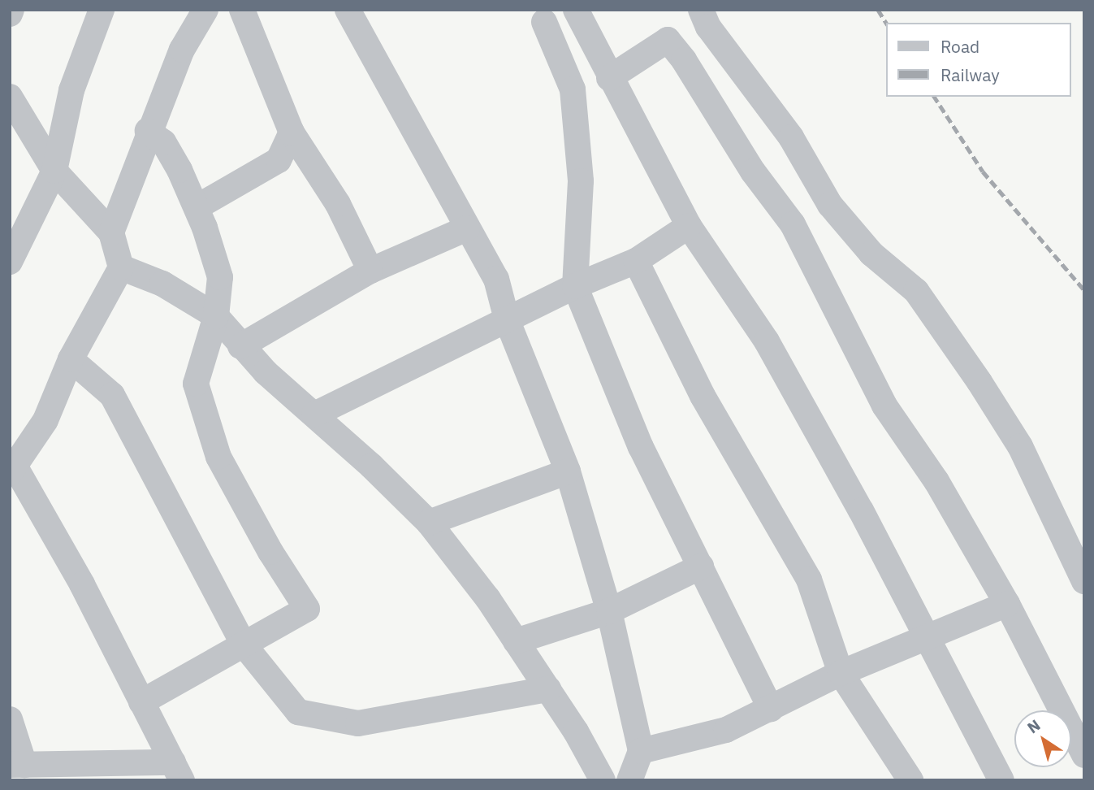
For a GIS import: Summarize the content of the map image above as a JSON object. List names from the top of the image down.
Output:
{
  "legend": ["Road", "Railway"],
  "north": "top left"
}
